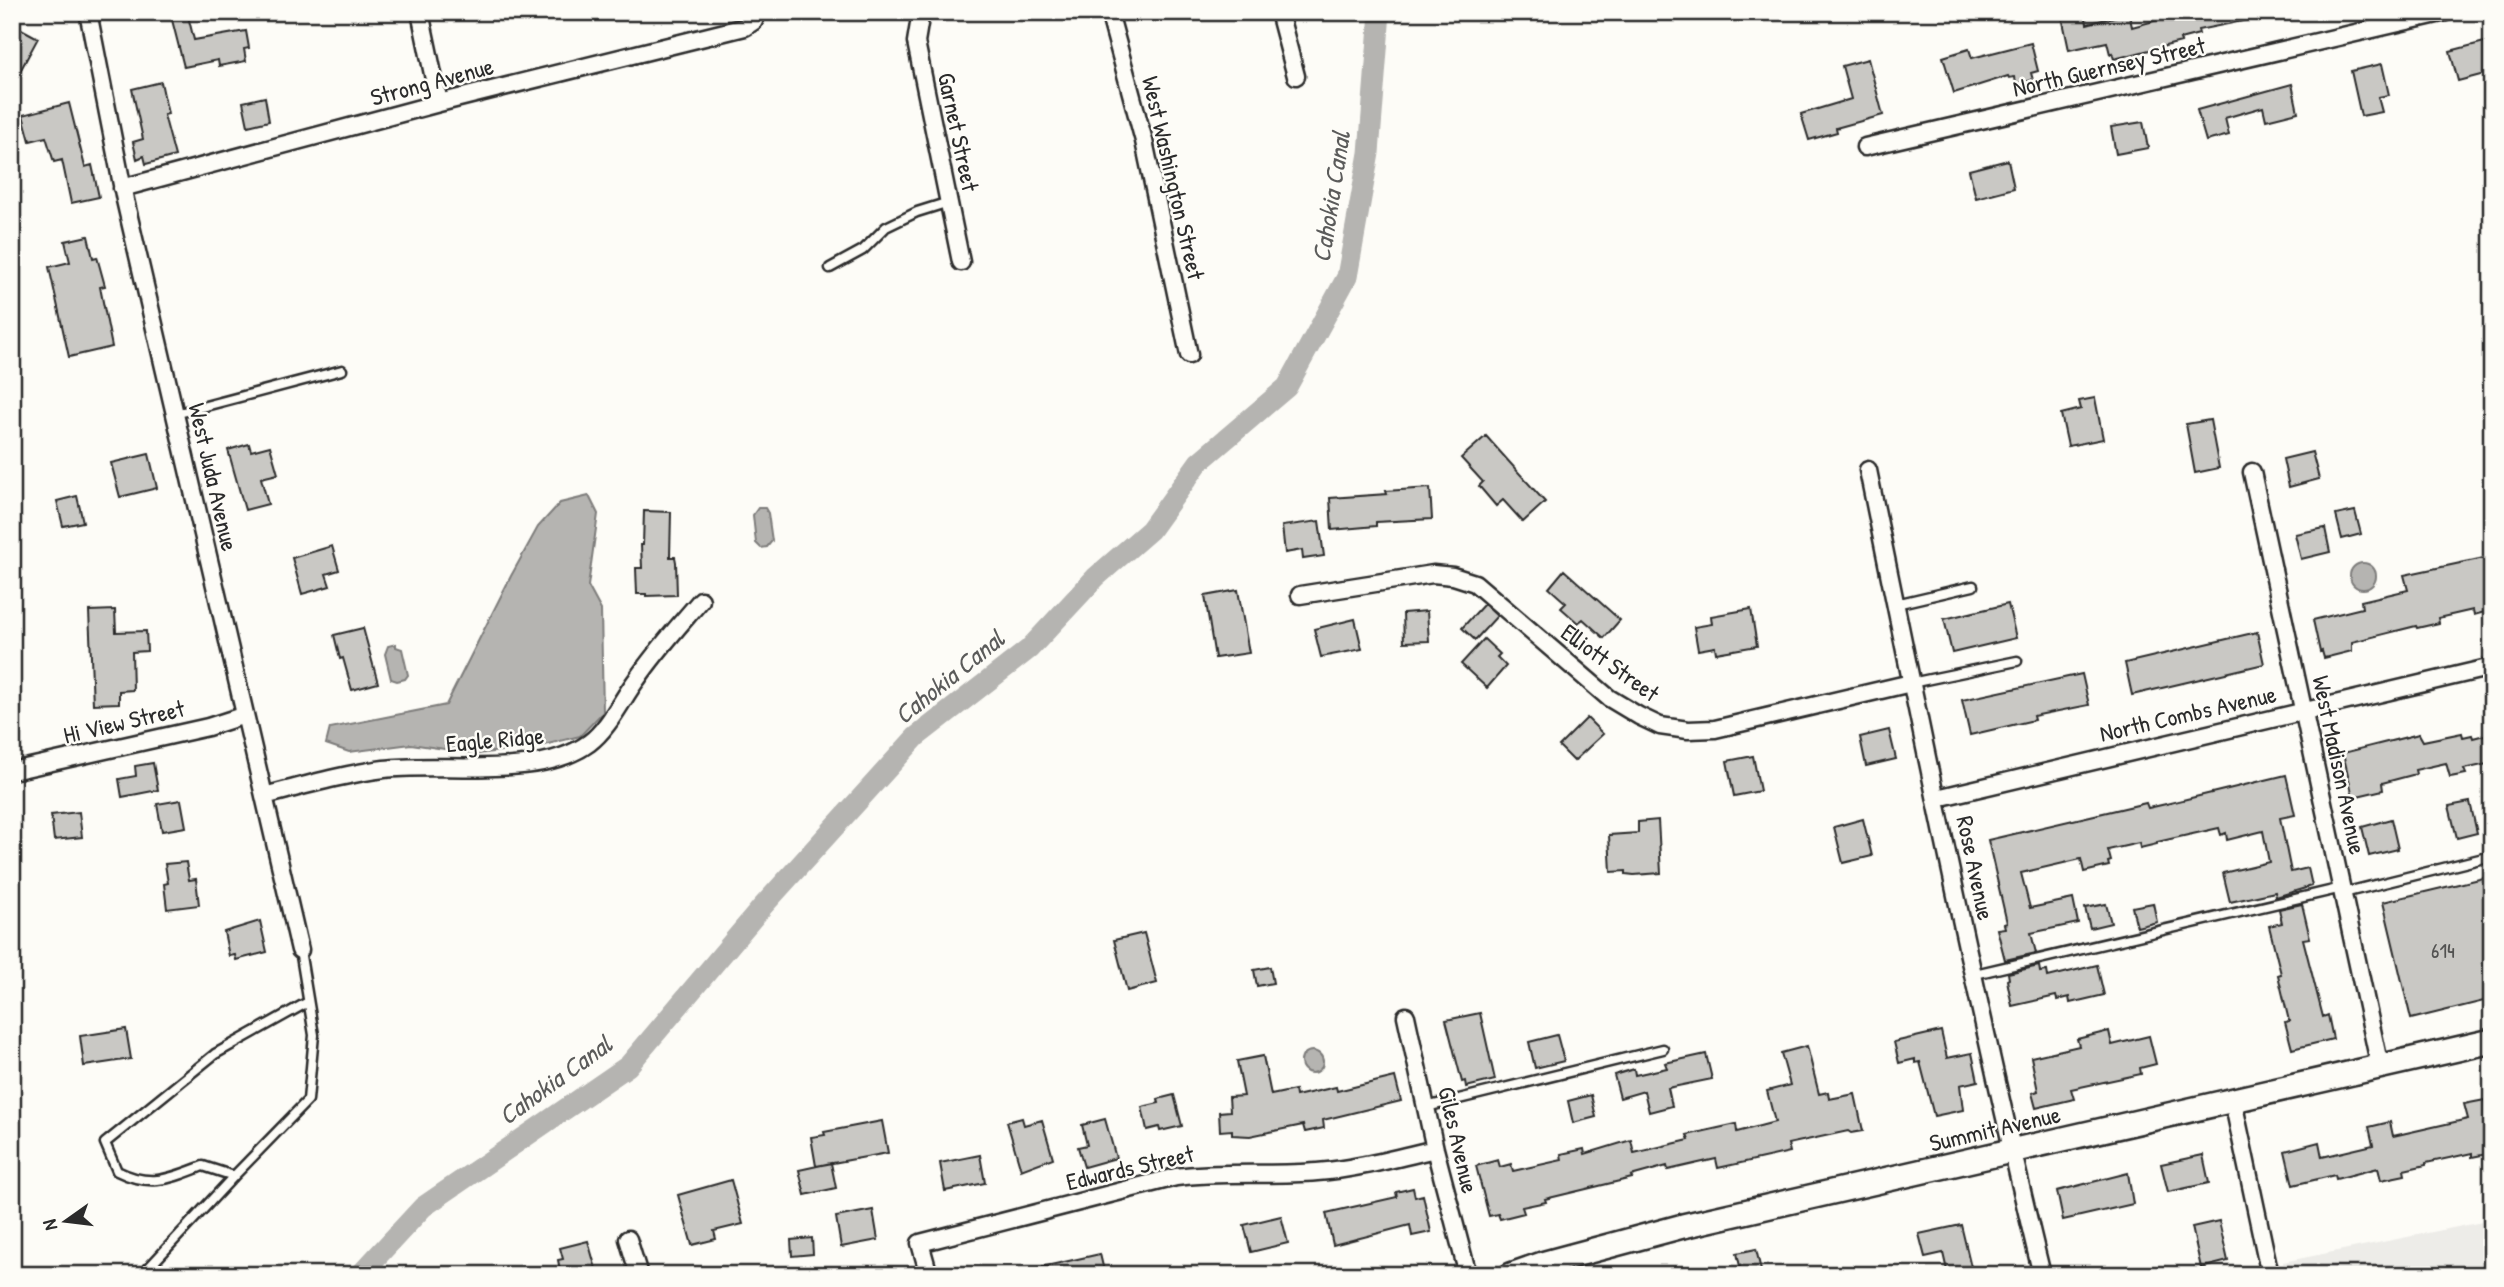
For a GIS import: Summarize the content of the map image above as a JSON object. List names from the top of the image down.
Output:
{
  "streets": {
    "street": [
      "North Guernsey Street",
      "Strong Avenue",
      "Garnet Street",
      "West Washington Street",
      "West Juda Avenue",
      "Elliott Street",
      "North Combs Avenue",
      "Hi View Street",
      "Eagle Ridge",
      "West Madison Avenue",
      "Rose Avenue",
      "Summit Avenue",
      "Giles Avenue",
      "Edwards Street"
    ]
  },
  "crossings": [
    ["Strong Avenue", "West Juda Avenue"],
    ["West Juda Avenue", "Hi View Street"],
    ["West Juda Avenue", "Eagle Ridge"],
    ["Elliott Street", "Rose Avenue"],
    ["North Combs Avenue", "West Madison Avenue"],
    ["North Combs Avenue", "Rose Avenue"],
    ["West Madison Avenue", "Summit Avenue"],
    ["Rose Avenue", "Summit Avenue"],
    ["Giles Avenue", "Edwards Street"]
  ],
  "water": ["Cahokia Canal"],
  "house_numbers": ["614"],
  "north": "left"
}
